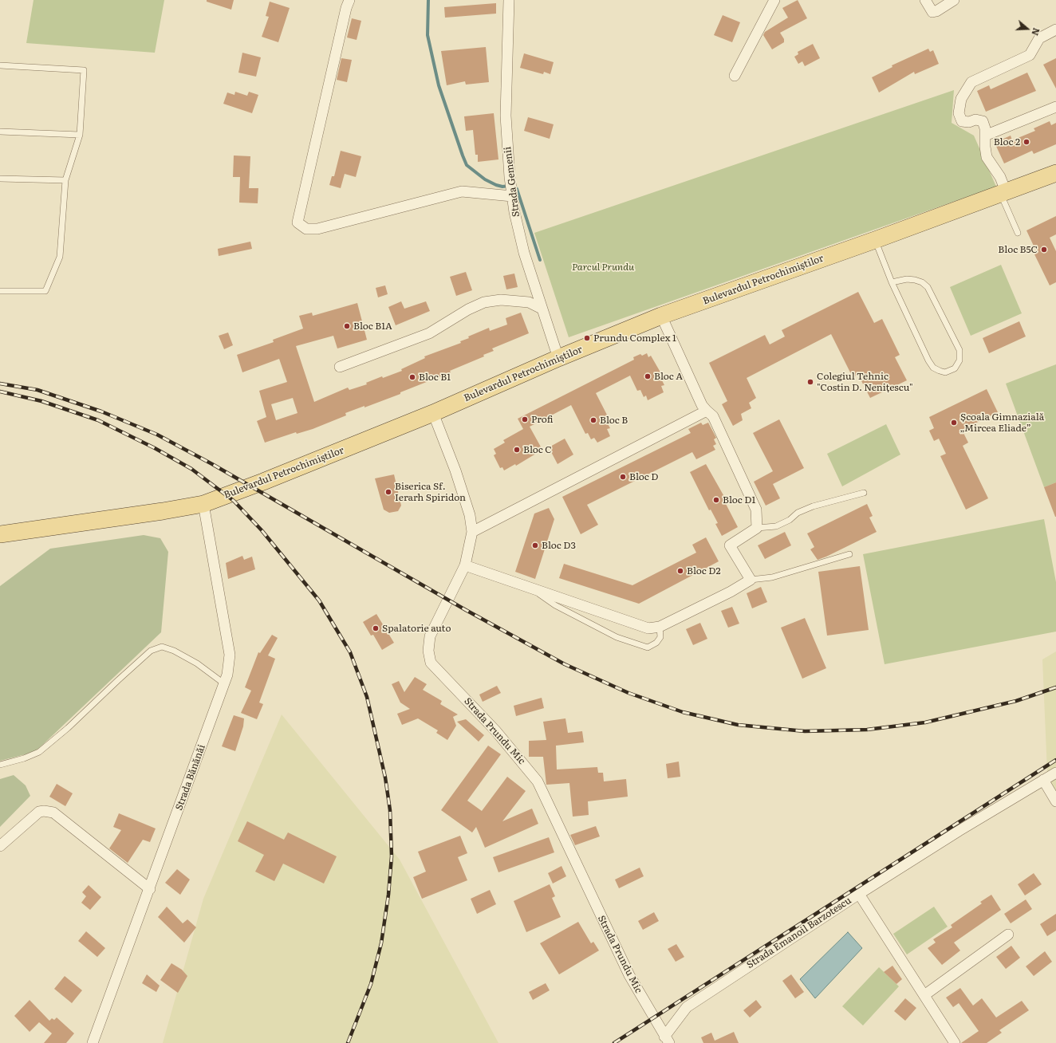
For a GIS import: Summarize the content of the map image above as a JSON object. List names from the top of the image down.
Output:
{
  "streets": {
    "main road": ["Bulevardul Petrochimiștilor"],
    "street": [
      "Strada Gemenii",
      "Strada Prundu Mic",
      "Strada Bănănăi",
      "Strada Emanoil Barzotescu"
    ]
  },
  "crossings": [
    ["Strada Gemenii", "Bulevardul Petrochimiștilor"],
    ["Bulevardul Petrochimiștilor", "Strada Prundu Mic"],
    ["Bulevardul Petrochimiștilor", "Strada Bănănăi"],
    ["Strada Prundu Mic", "Strada Emanoil Barzotescu"]
  ],
  "parks": ["Parcul Prundu"],
  "places": [
    "Bloc 2",
    "Bloc B5C",
    "Bloc B1A",
    "Prundu Complex 1",
    "Bloc A",
    "Bloc B1",
    "Colegiul Tehnic \"Costin D. Nenițescu\"",
    "Profi",
    "Bloc B",
    "Școala Gimnazială „Mircea Eliade”",
    "Bloc C",
    "Bloc D",
    "Biserica Sf. Ierarh Spiridon",
    "Bloc D1",
    "Bloc D3",
    "Bloc D2",
    "Spalatorie auto"
  ],
  "north": "right"
}
